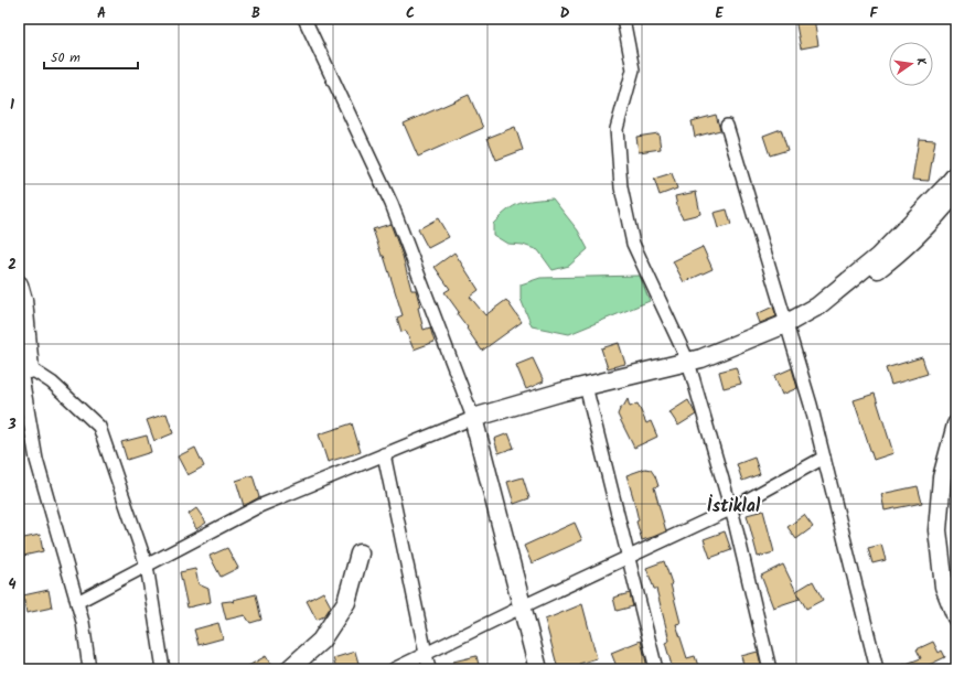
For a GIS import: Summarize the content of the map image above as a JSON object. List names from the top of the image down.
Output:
{
  "districts": ["İstiklal"],
  "scale_bar": "50 m",
  "north": "right",
  "grid": {
    "columns": [
      "A",
      "B",
      "C",
      "D",
      "E",
      "F"
    ],
    "rows": [
      "1",
      "2",
      "3",
      "4"
    ]
  }
}
